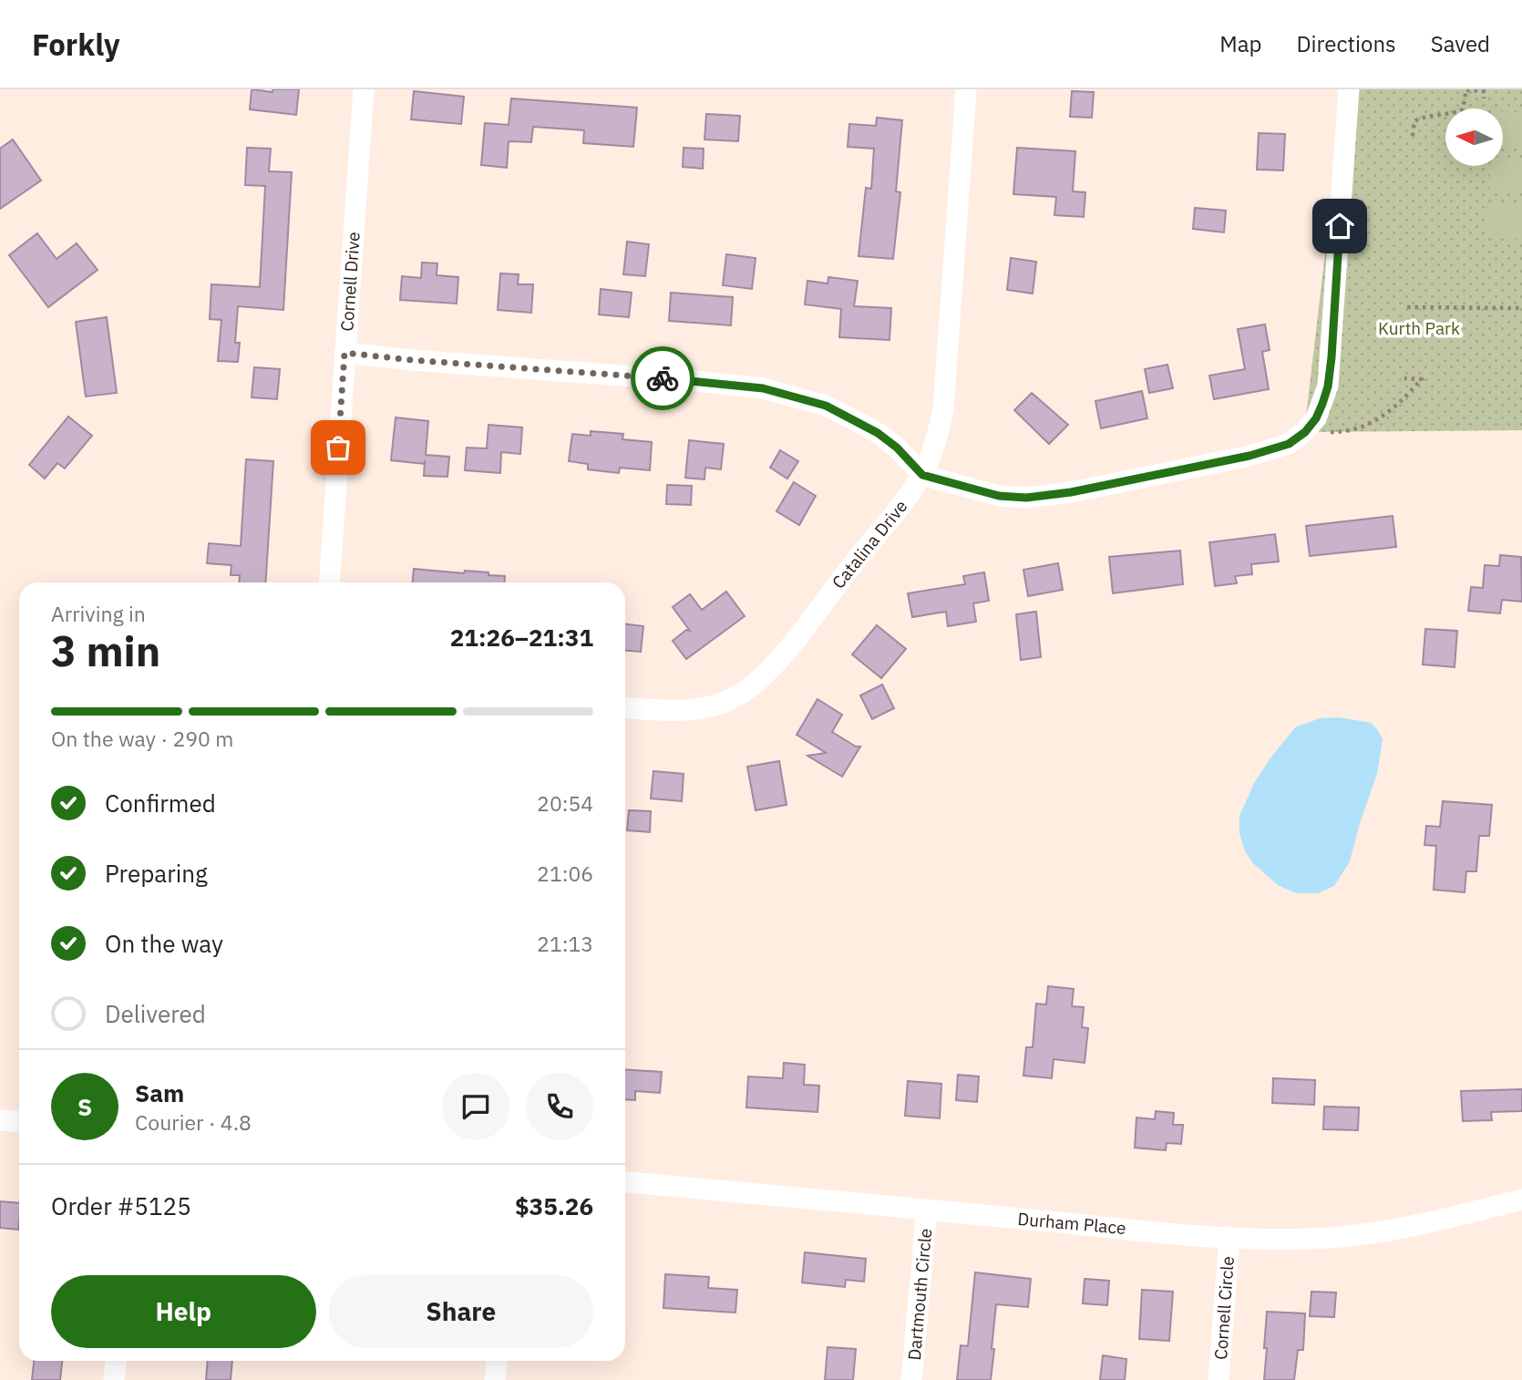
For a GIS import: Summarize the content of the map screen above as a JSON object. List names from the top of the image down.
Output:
{
  "streets": {
    "street": [
      "Cornell Drive",
      "Catalina Drive",
      "Durham Place",
      "Dartmouth Circle",
      "Cornell Circle"
    ]
  },
  "crossings": [
    ["Durham Place", "Dartmouth Circle"],
    ["Durham Place", "Cornell Circle"]
  ],
  "parks": ["Kurth Park"],
  "north": "left",
  "page": {
    "header": "Forkly",
    "nav": ["Map", "Directions", "Saved"],
    "heading": ["3 min", "Arriving in", "21:26–21:31"],
    "panel": [
      "Sam",
      "Courier · 4.8",
      "Order #5125",
      "$35.26"
    ],
    "bar": "On the way · 290 m",
    "list": [
      ["Confirmed", "20:54"],
      ["Preparing", "21:06"],
      ["On the way", "21:13"],
      "Delivered"
    ],
    "round": "S",
    "buttons": ["Help", "Share"]
  }
}
